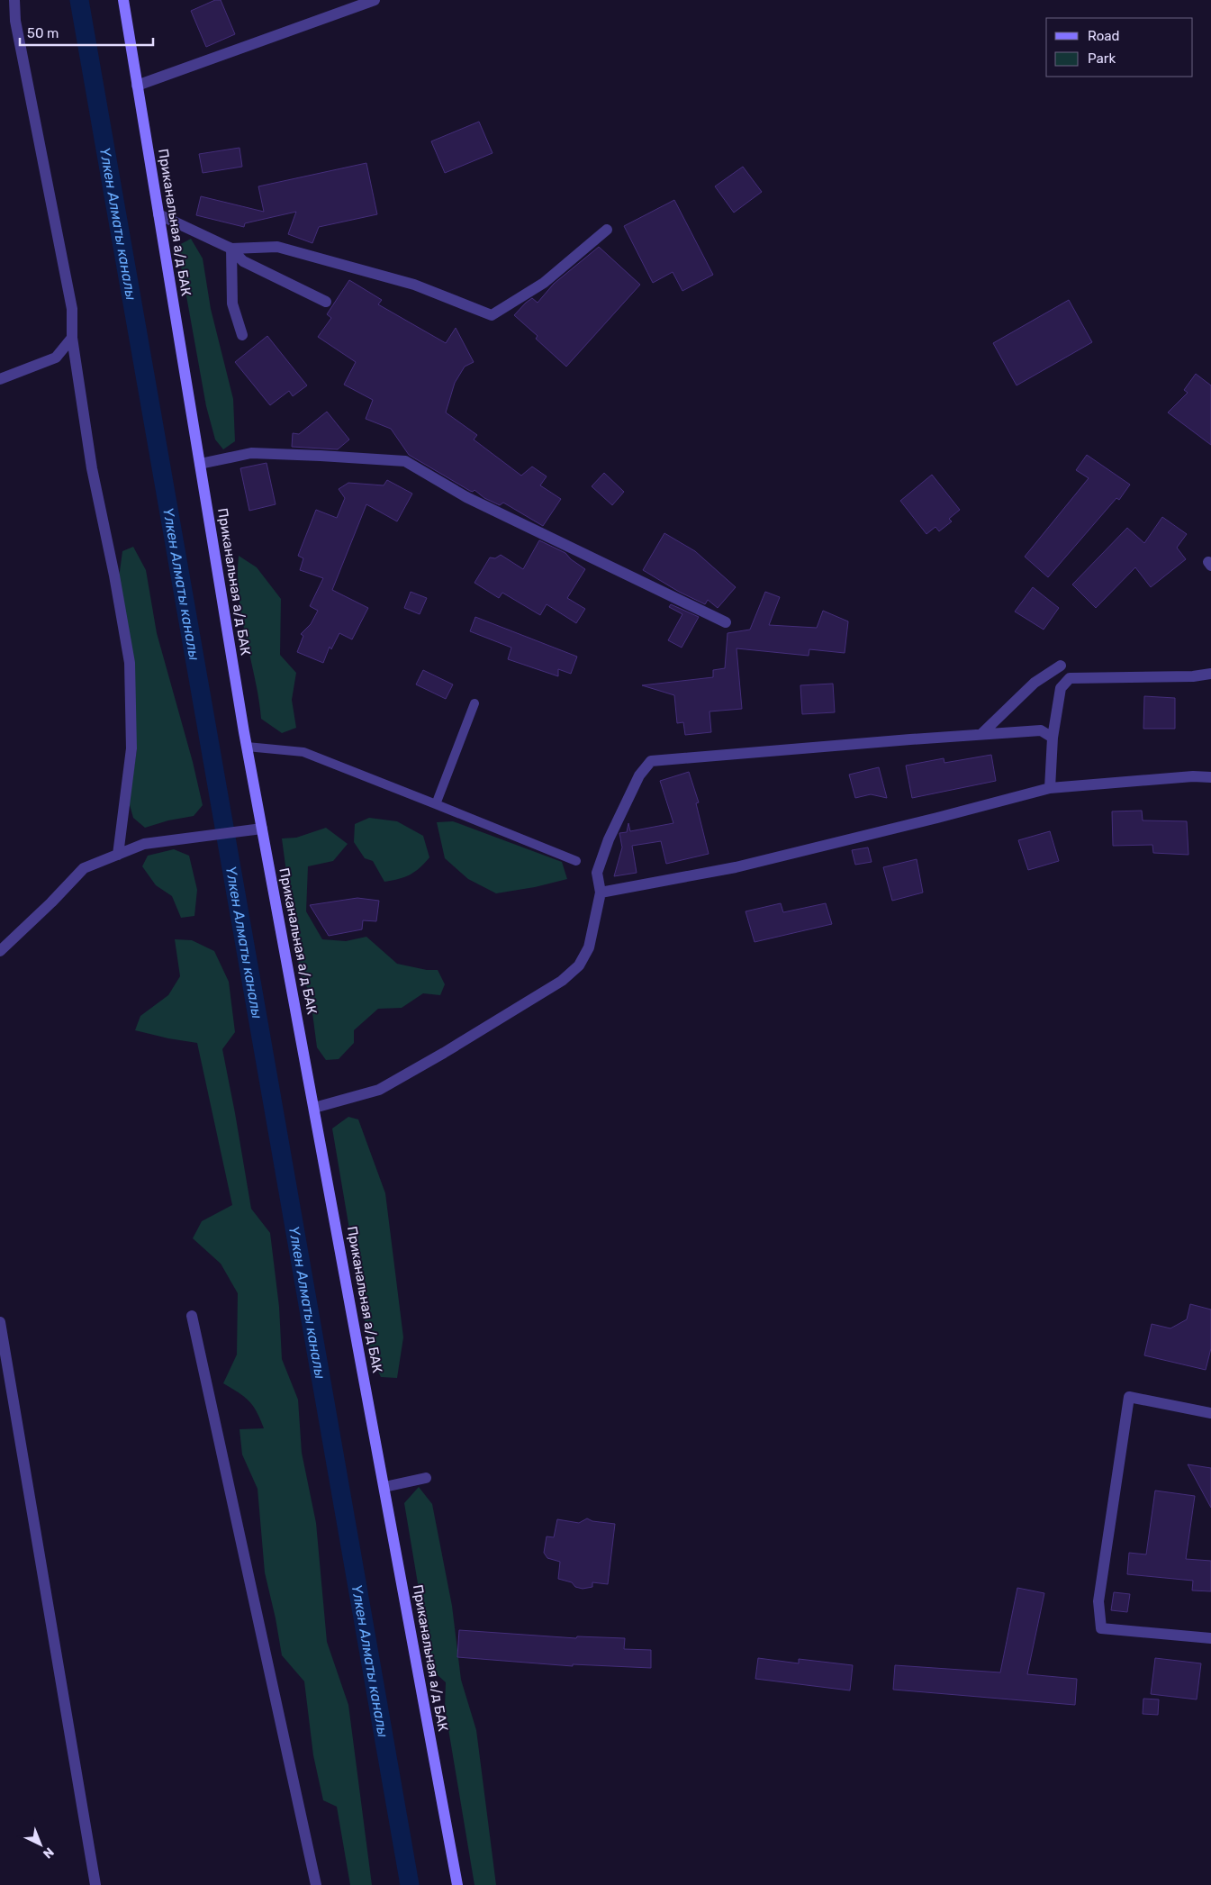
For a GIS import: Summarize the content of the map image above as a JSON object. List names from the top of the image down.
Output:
{
  "streets": {
    "main road": ["Приканальная а/д БАК"]
  },
  "water": ["Үлкен Алматы каналы"],
  "legend": ["Road", "Park"],
  "scale_bar": "50 m",
  "north": "bottom right"
}
